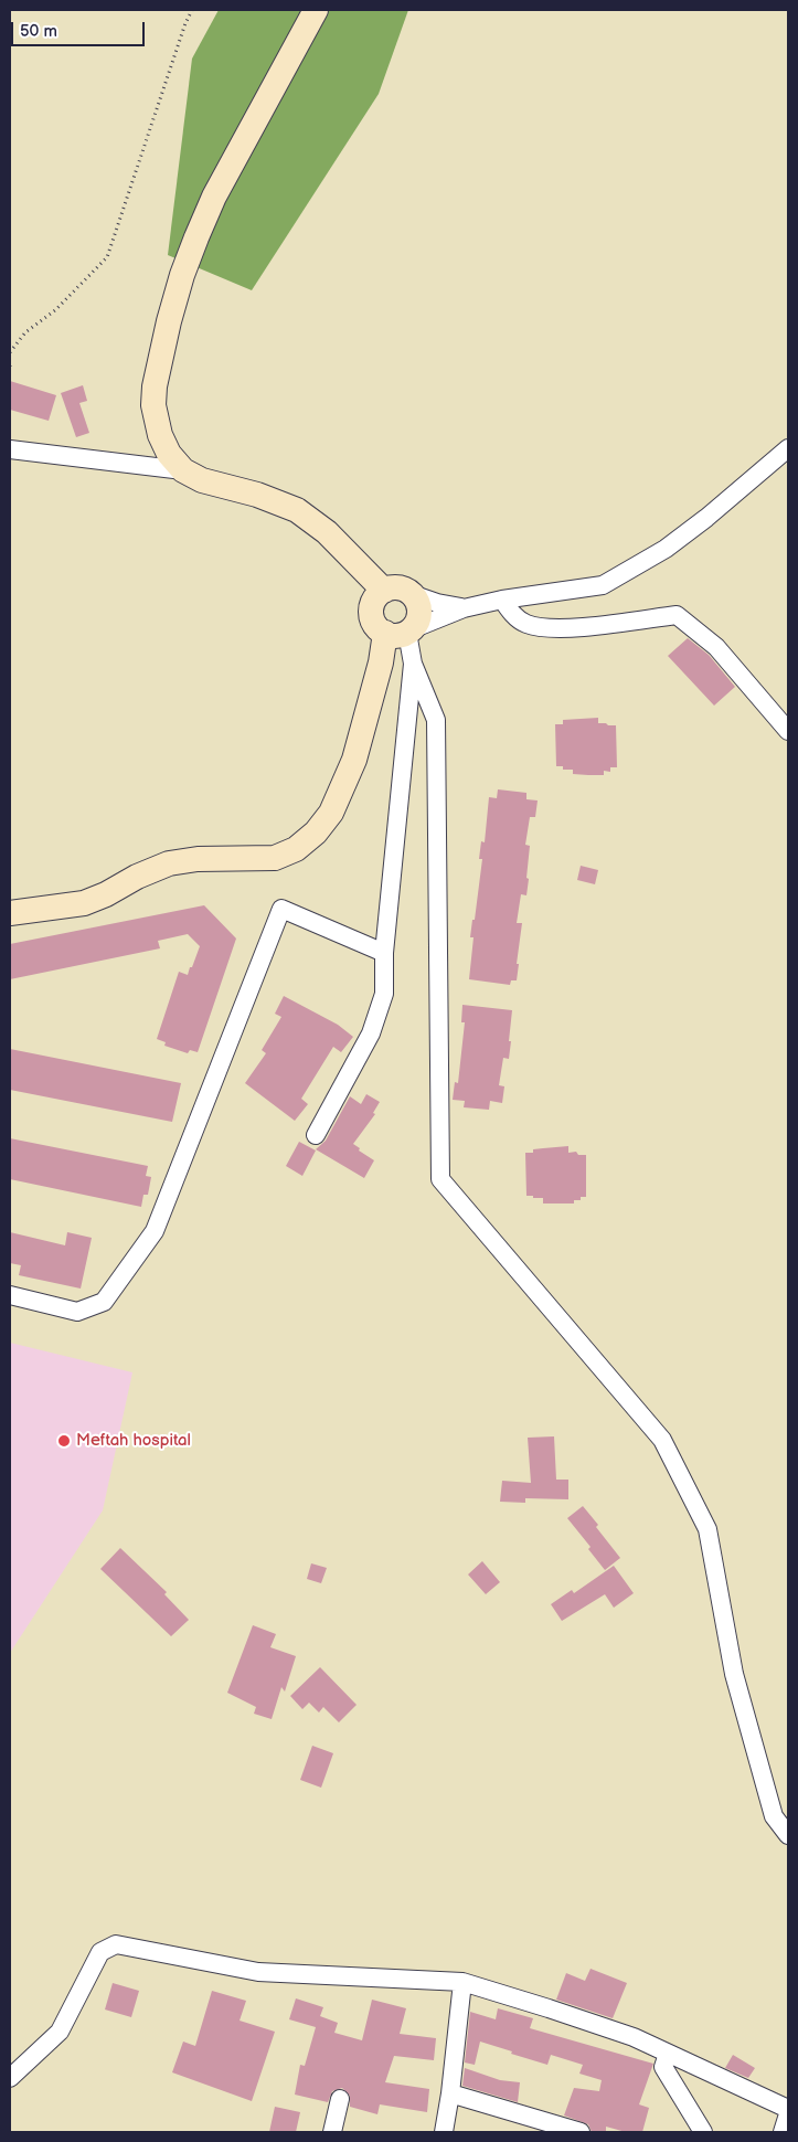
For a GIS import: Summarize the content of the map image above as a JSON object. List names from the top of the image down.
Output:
{
  "places": ["Meftah hospital"],
  "scale_bar": "50 m"
}
